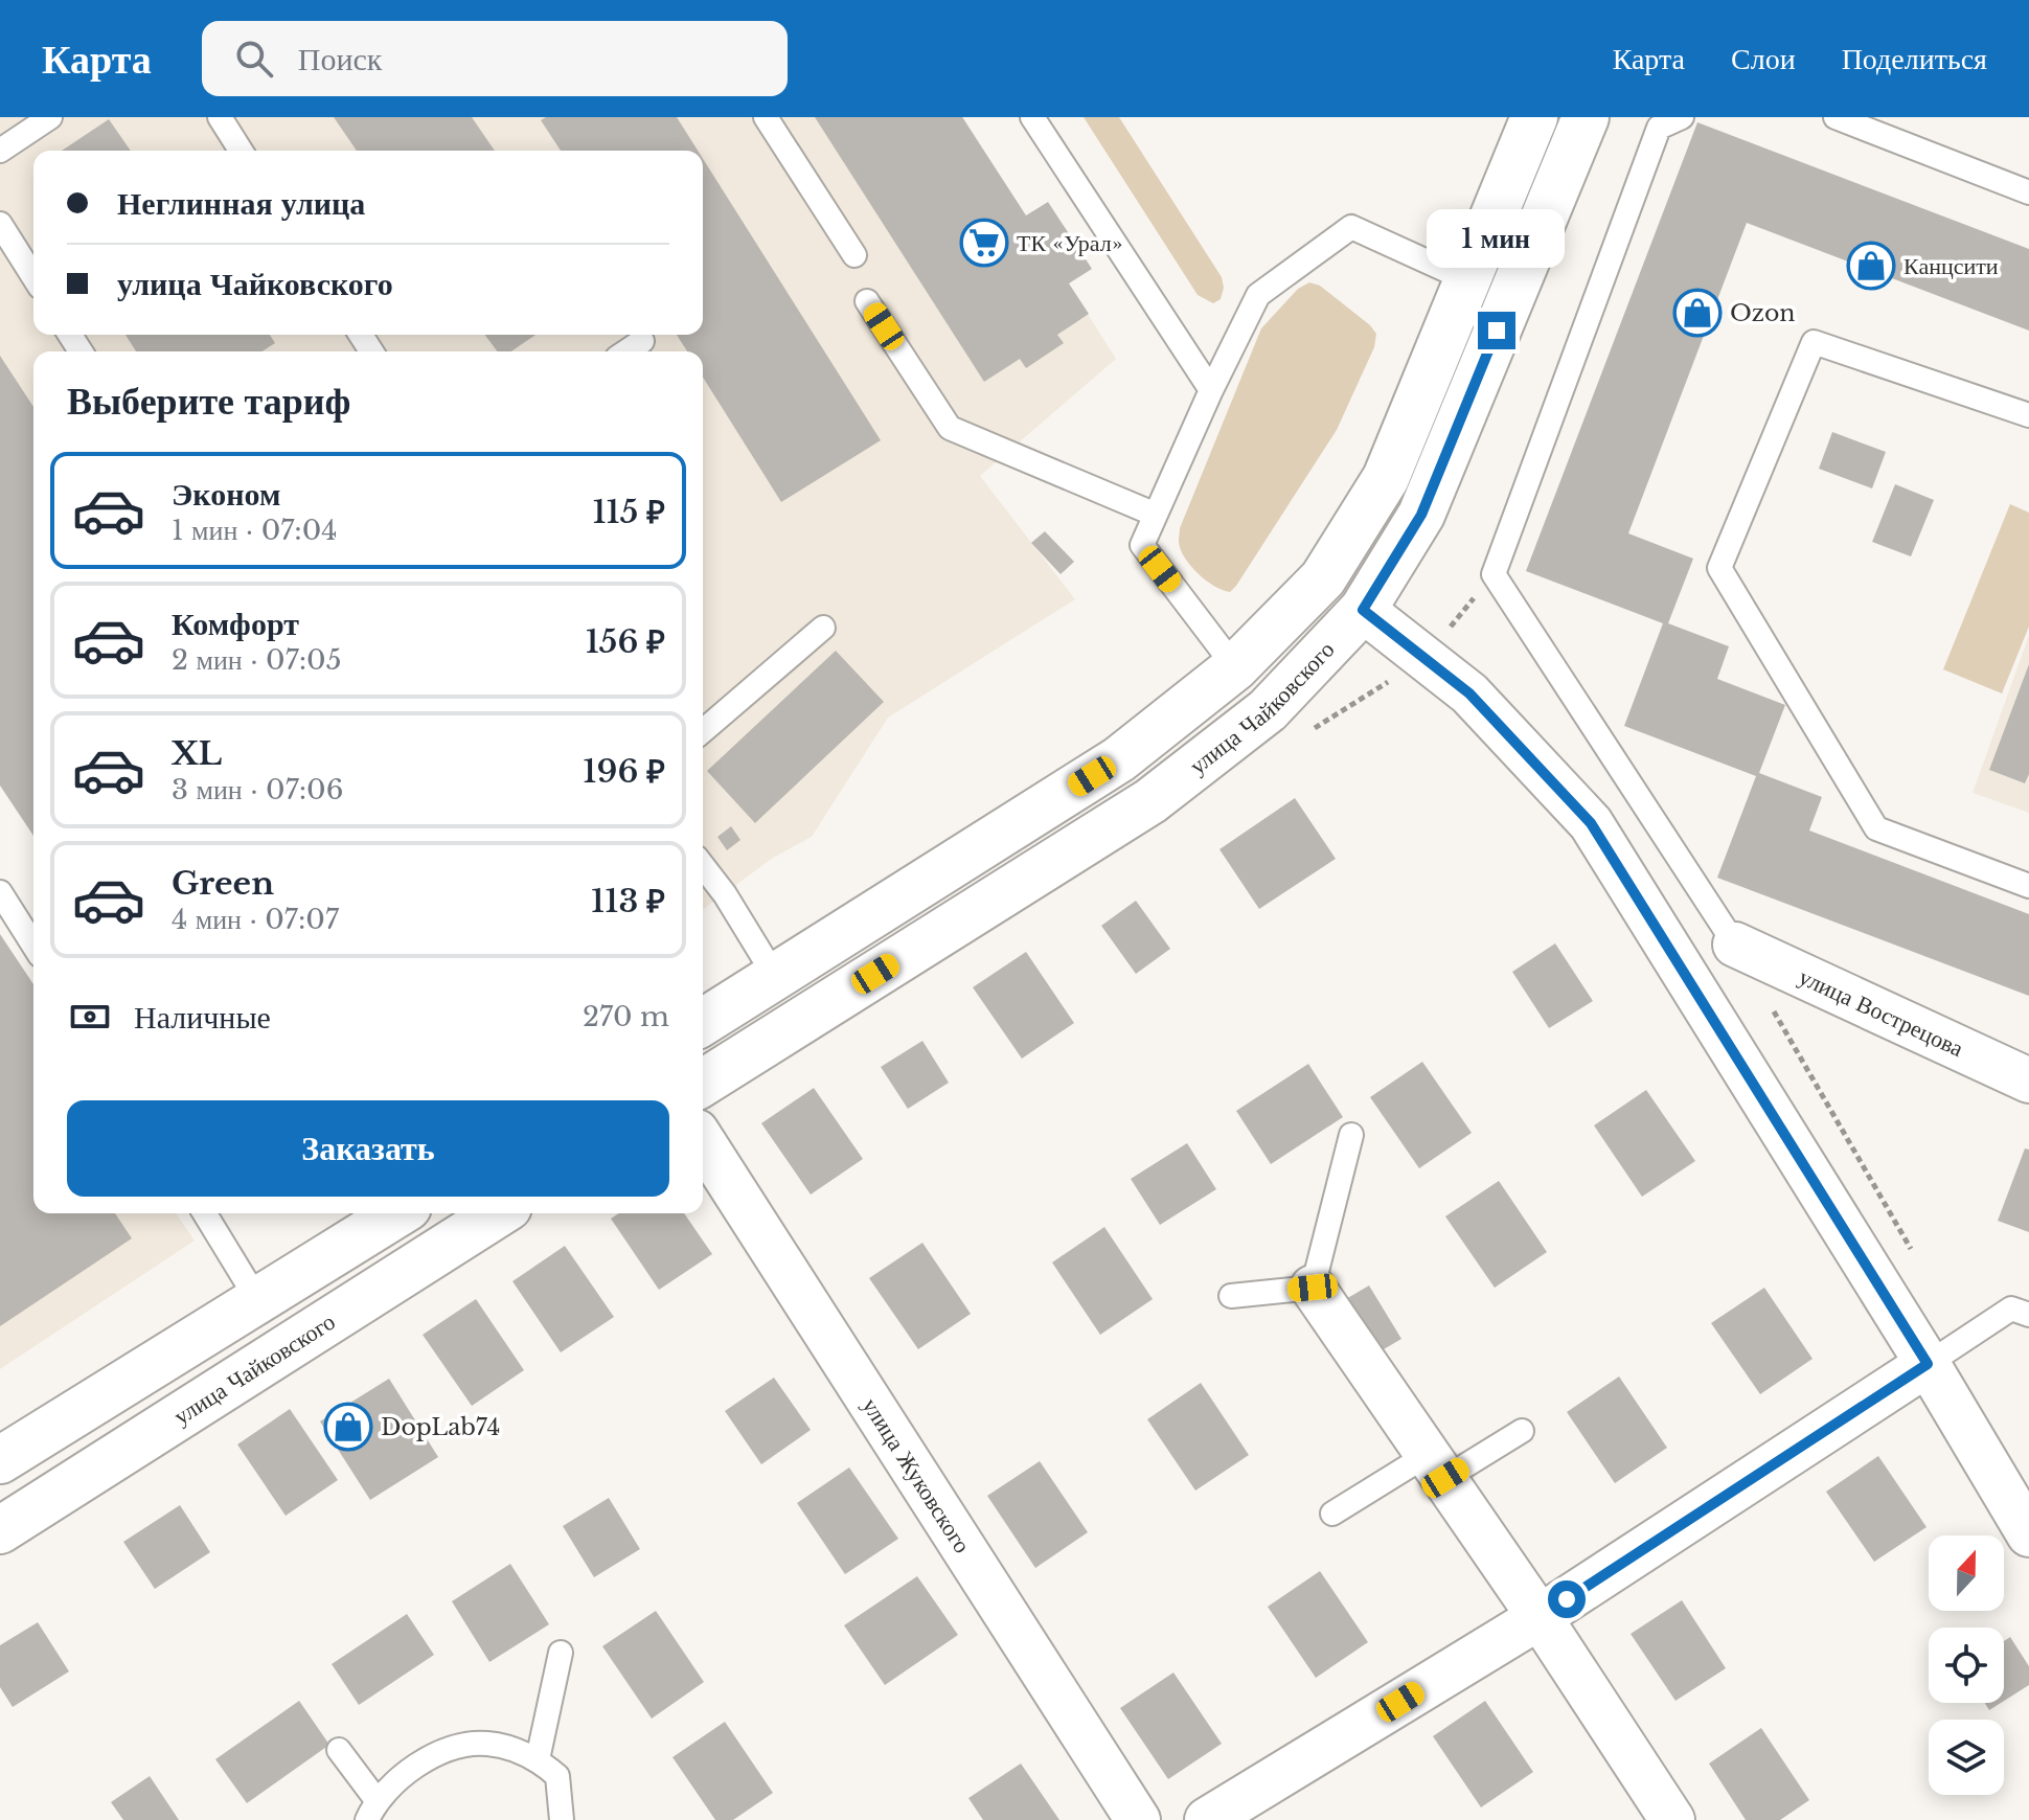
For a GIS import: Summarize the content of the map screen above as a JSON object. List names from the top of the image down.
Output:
{
  "streets": {
    "main road": ["улица Чайковского"],
    "street": ["улица Вострецова", "улица Жуковского"]
  },
  "places": {
    "supermarket": ["ТК «Урал»"],
    "shop": ["Канцсити", "Ozon", "DopLab74"]
  },
  "north": "top",
  "page": {
    "header": "Карта",
    "search": "Поиск",
    "nav": ["Карта", "Слои", "Поделиться"],
    "banner": ["Неглинная улица", "улица Чайковского"],
    "bubble": "1 мин",
    "heading": "Выберите тариф",
    "list": [
      {
        "name": "Эконом",
        "note": "1 мин · 07:04",
        "value": "115 ₽"
      },
      {
        "name": "Комфорт",
        "note": "2 мин · 07:05",
        "value": "156 ₽"
      },
      {
        "name": "XL",
        "note": "3 мин · 07:06",
        "value": "196 ₽"
      },
      {
        "name": "Green",
        "note": "4 мин · 07:07",
        "value": "113 ₽"
      }
    ],
    "pay": ["Наличные", "270 m"],
    "buttons": "Заказать"
  }
}
